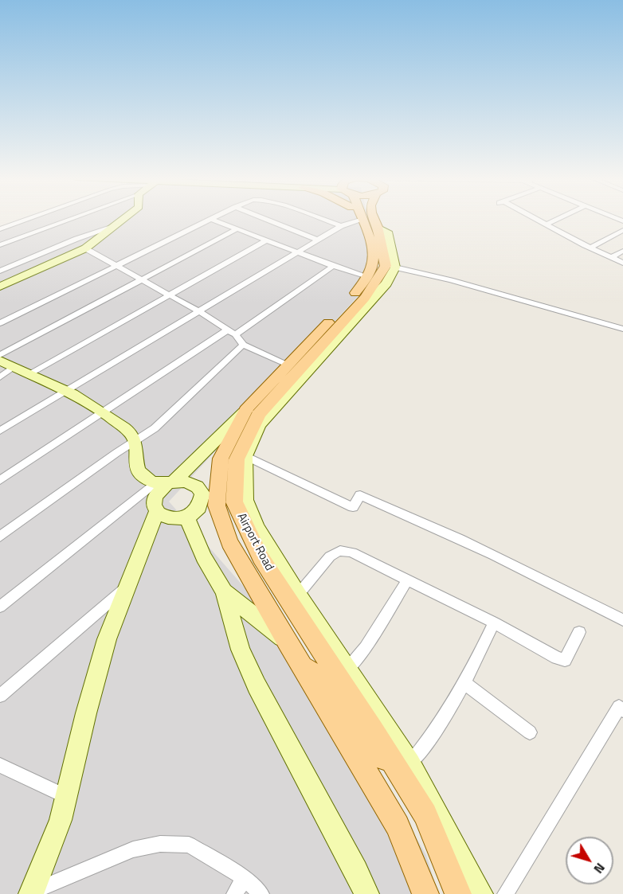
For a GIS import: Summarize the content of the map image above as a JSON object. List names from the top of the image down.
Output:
{
  "streets": {
    "main road": ["Airport Road"]
  },
  "north": "bottom right"
}
